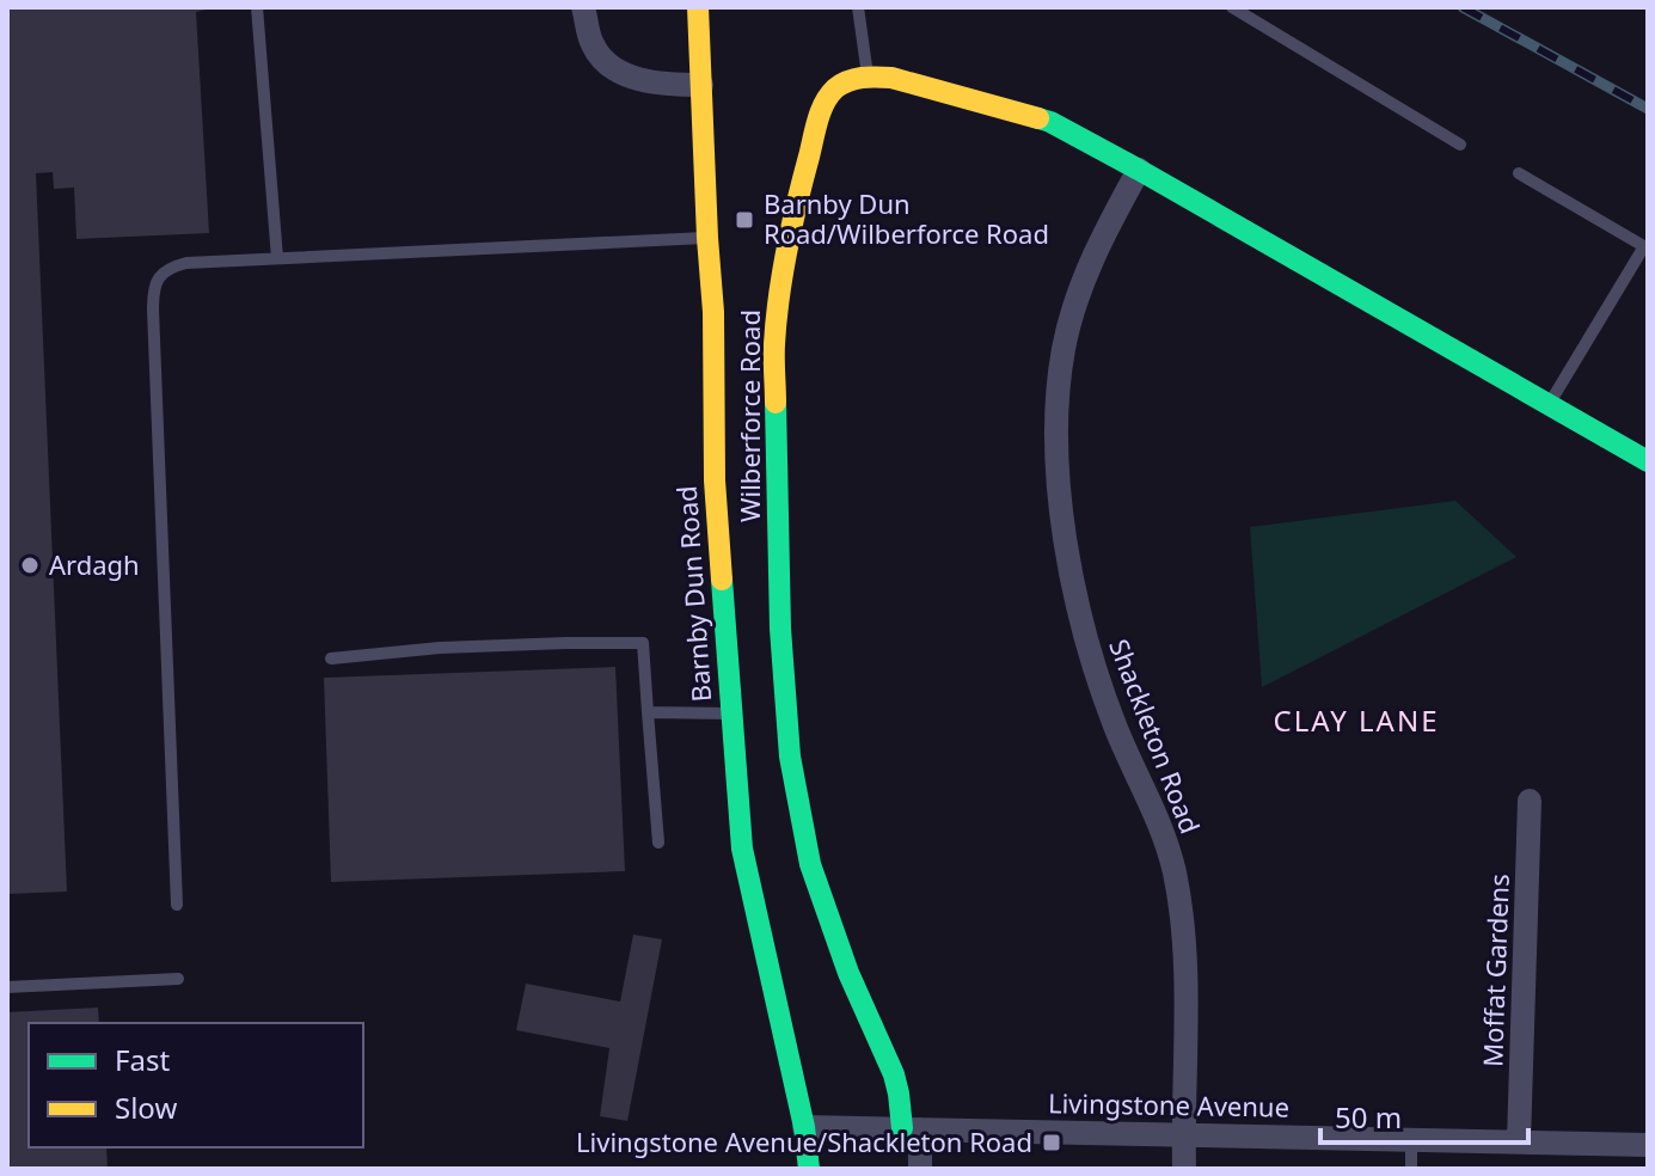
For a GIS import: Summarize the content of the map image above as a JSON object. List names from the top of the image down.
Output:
{
  "streets": {
    "street": [
      "Wilberforce Road",
      "Barnby Dun Road",
      "Shackleton Road",
      "Moffat Gardens",
      "Livingstone Avenue"
    ]
  },
  "crossings": [
    ["Wilberforce Road", "Livingstone Avenue"],
    ["Barnby Dun Road", "Livingstone Avenue"],
    ["Shackleton Road", "Livingstone Avenue"],
    ["Moffat Gardens", "Livingstone Avenue"]
  ],
  "districts": ["CLAY LANE"],
  "places": {
    "transit": ["Barnby Dun Road/Wilberforce Road", "Livingstone Avenue/Shackleton Road"],
    "other": ["Ardagh"]
  },
  "legend": ["Fast", "Slow"],
  "scale_bar": "50 m"
}
